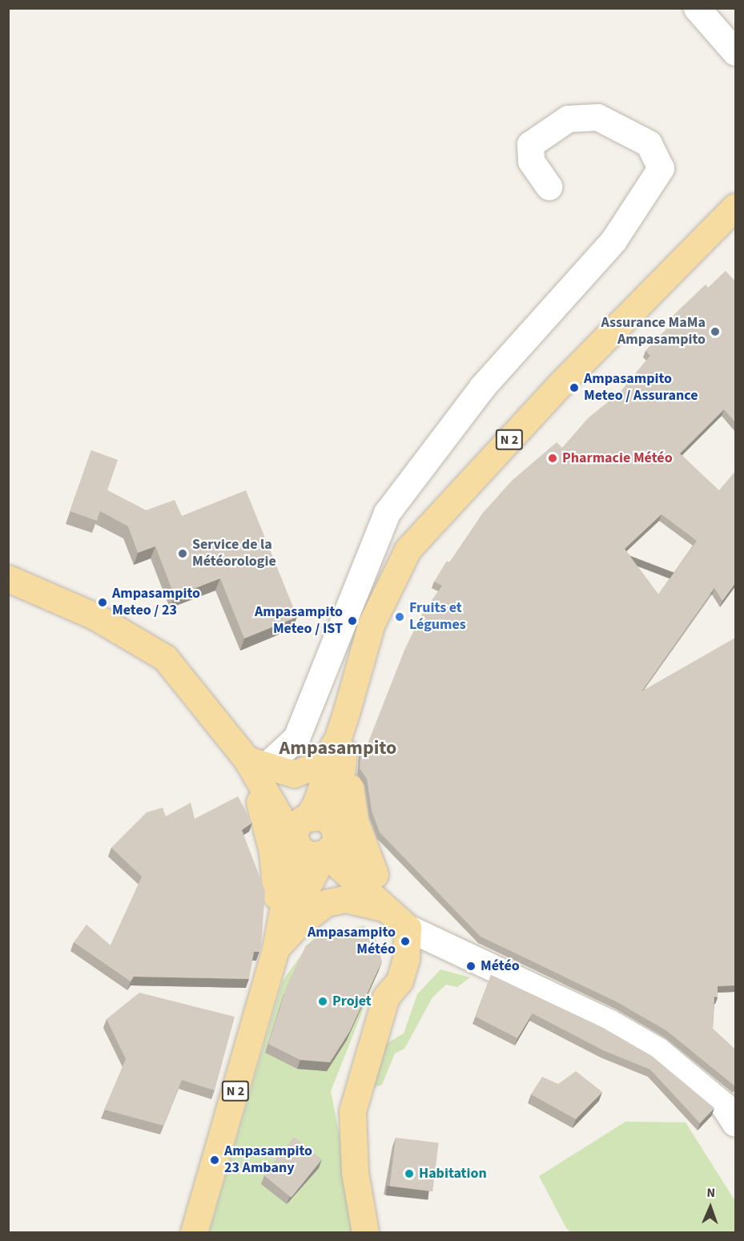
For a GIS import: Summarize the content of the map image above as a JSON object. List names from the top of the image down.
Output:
{
  "streets": {
    "main road": ["N 2"]
  },
  "districts": ["Ampasampito"],
  "places": [
    "Assurance MaMa Ampasampito",
    "Ampasampito Meteo / Assurance",
    "Pharmacie Météo",
    "Service de la Météorologie",
    "Ampasampito Meteo / 23",
    "Fruits et Légumes",
    "Ampasampito Meteo / IST",
    "Ampasampito Météo",
    "Météo",
    "Projet",
    "Ampasampito 23 Ambany",
    "Habitation"
  ],
  "north": "top"
}
